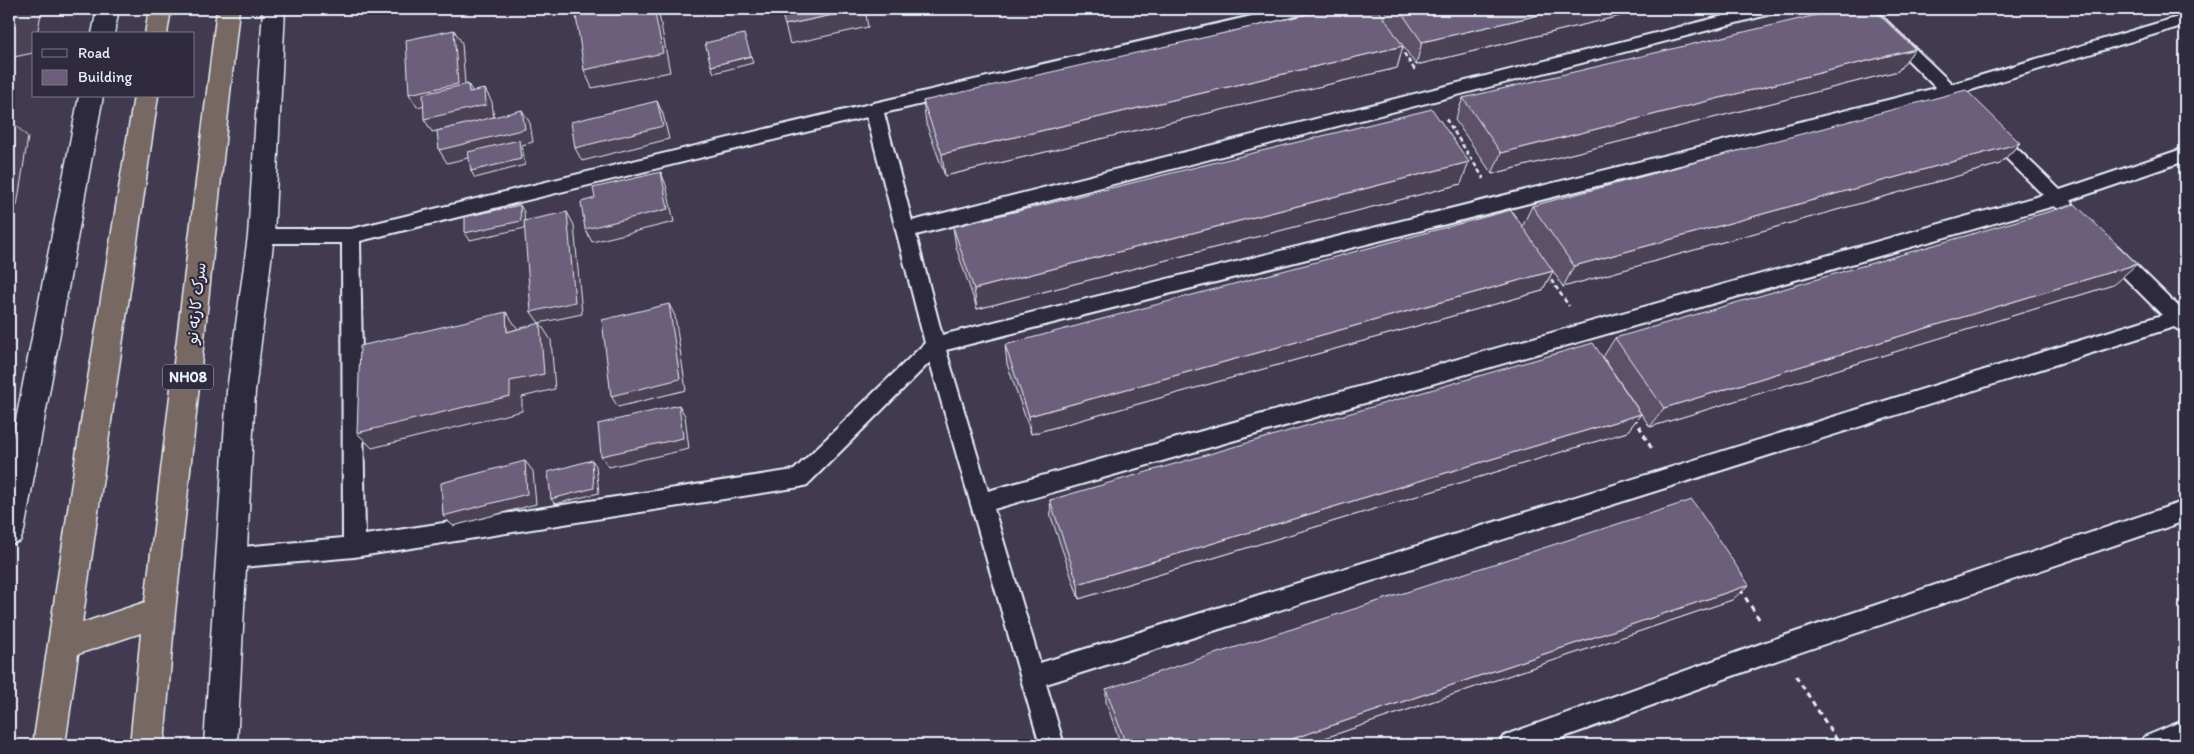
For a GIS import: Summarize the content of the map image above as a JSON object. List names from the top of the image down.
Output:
{
  "streets": {
    "highway": ["سرک کارته نو", "NH08"]
  },
  "legend": ["Road", "Building"]
}
